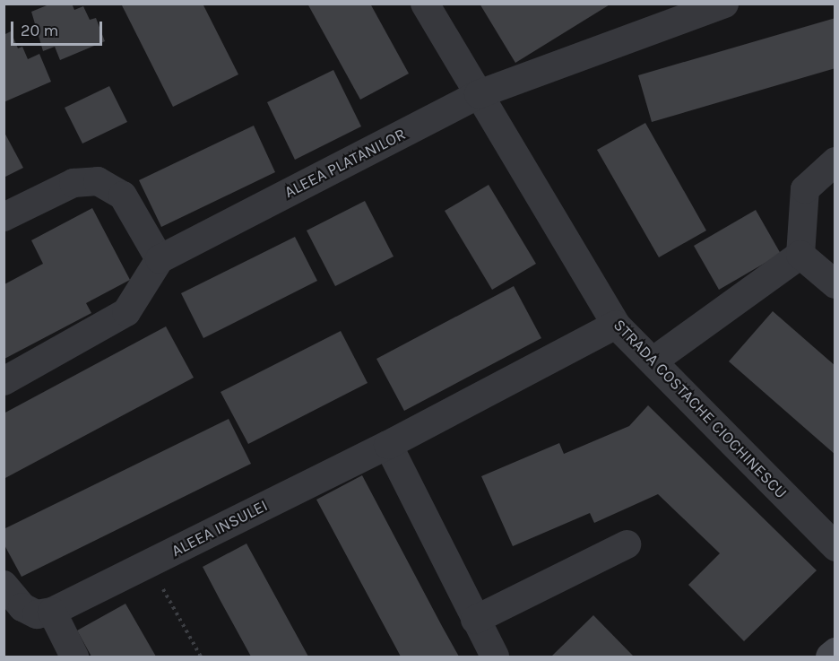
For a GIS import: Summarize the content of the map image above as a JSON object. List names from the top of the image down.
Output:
{
  "streets": {
    "street": ["ALEEA PLATANILOR", "STRADA COSTACHE CIOCHINESCU", "ALEEA INSULEI"]
  },
  "crossings": [
    ["ALEEA PLATANILOR", "STRADA COSTACHE CIOCHINESCU"],
    ["STRADA COSTACHE CIOCHINESCU", "ALEEA INSULEI"]
  ],
  "scale_bar": "20 m"
}
